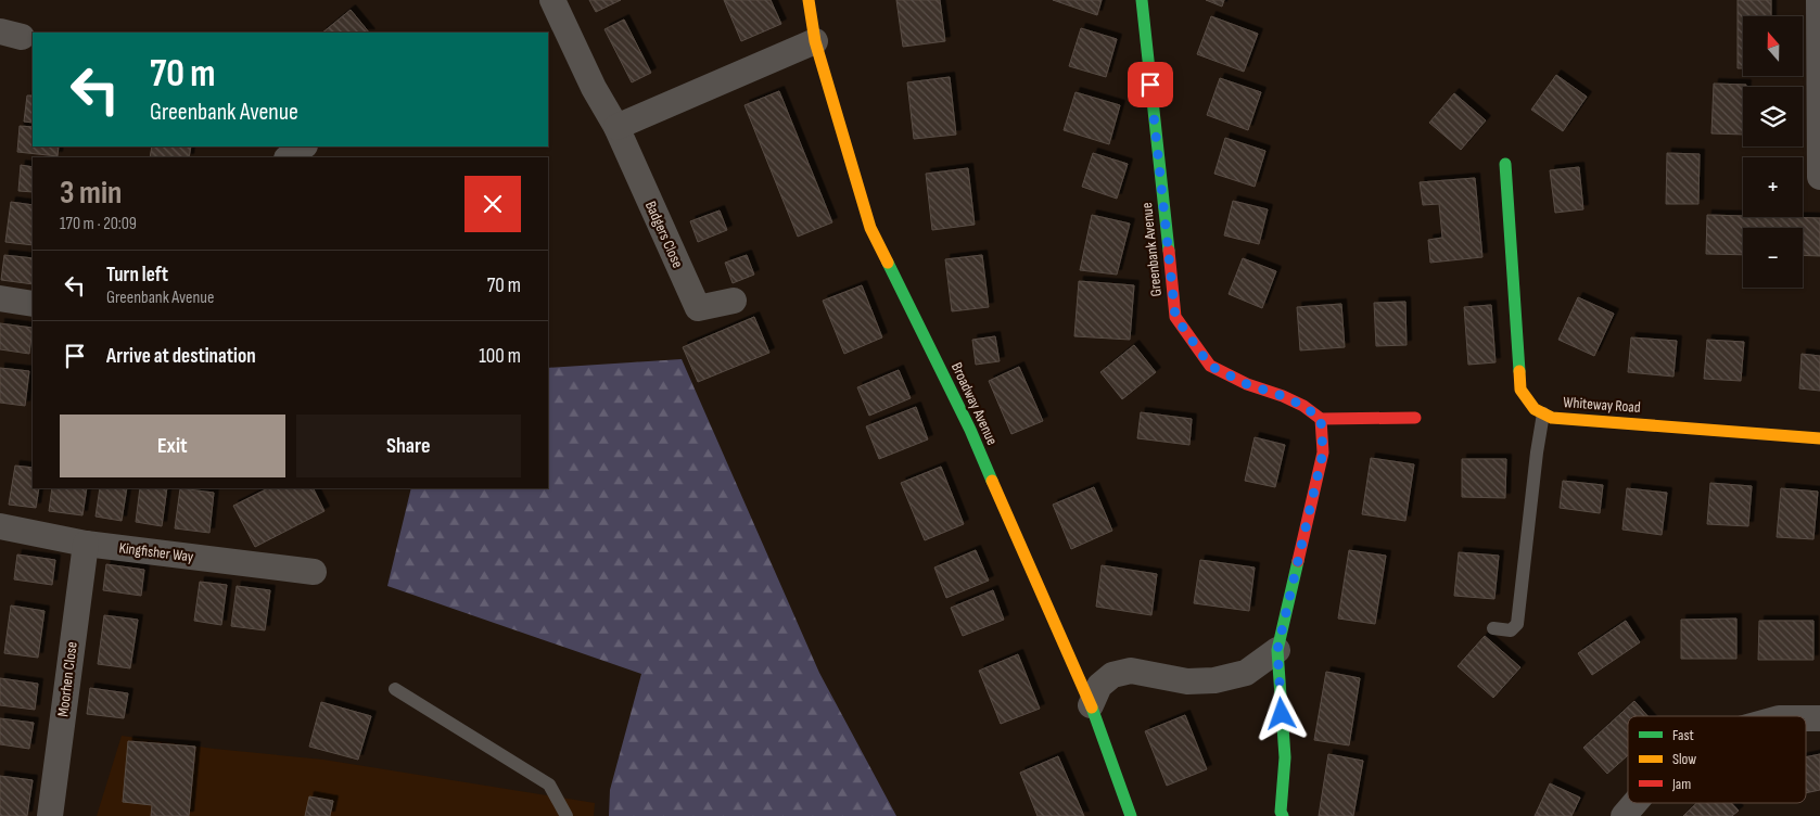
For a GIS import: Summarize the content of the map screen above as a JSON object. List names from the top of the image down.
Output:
{
  "streets": {
    "street": [
      "Badgers Close",
      "Greenbank Avenue",
      "Broadway Avenue",
      "Whiteway Road",
      "Kingfisher Way",
      "Moorhen Close"
    ]
  },
  "crossings": [
    ["Kingfisher Way", "Moorhen Close"]
  ],
  "legend": ["Fast", "Slow", "Jam"],
  "north": "top",
  "page": {
    "map_buttons": ["+", "−"],
    "turn": ["70 m", "Greenbank Avenue"],
    "heading": ["3 min", "170 m · 20:09"],
    "list": [
      {
        "name": "Turn left",
        "note": "Greenbank Avenue",
        "value": "70 m"
      },
      {
        "name": "Arrive at destination",
        "value": "100 m"
      }
    ],
    "buttons": ["Exit", "Share"]
  }
}
